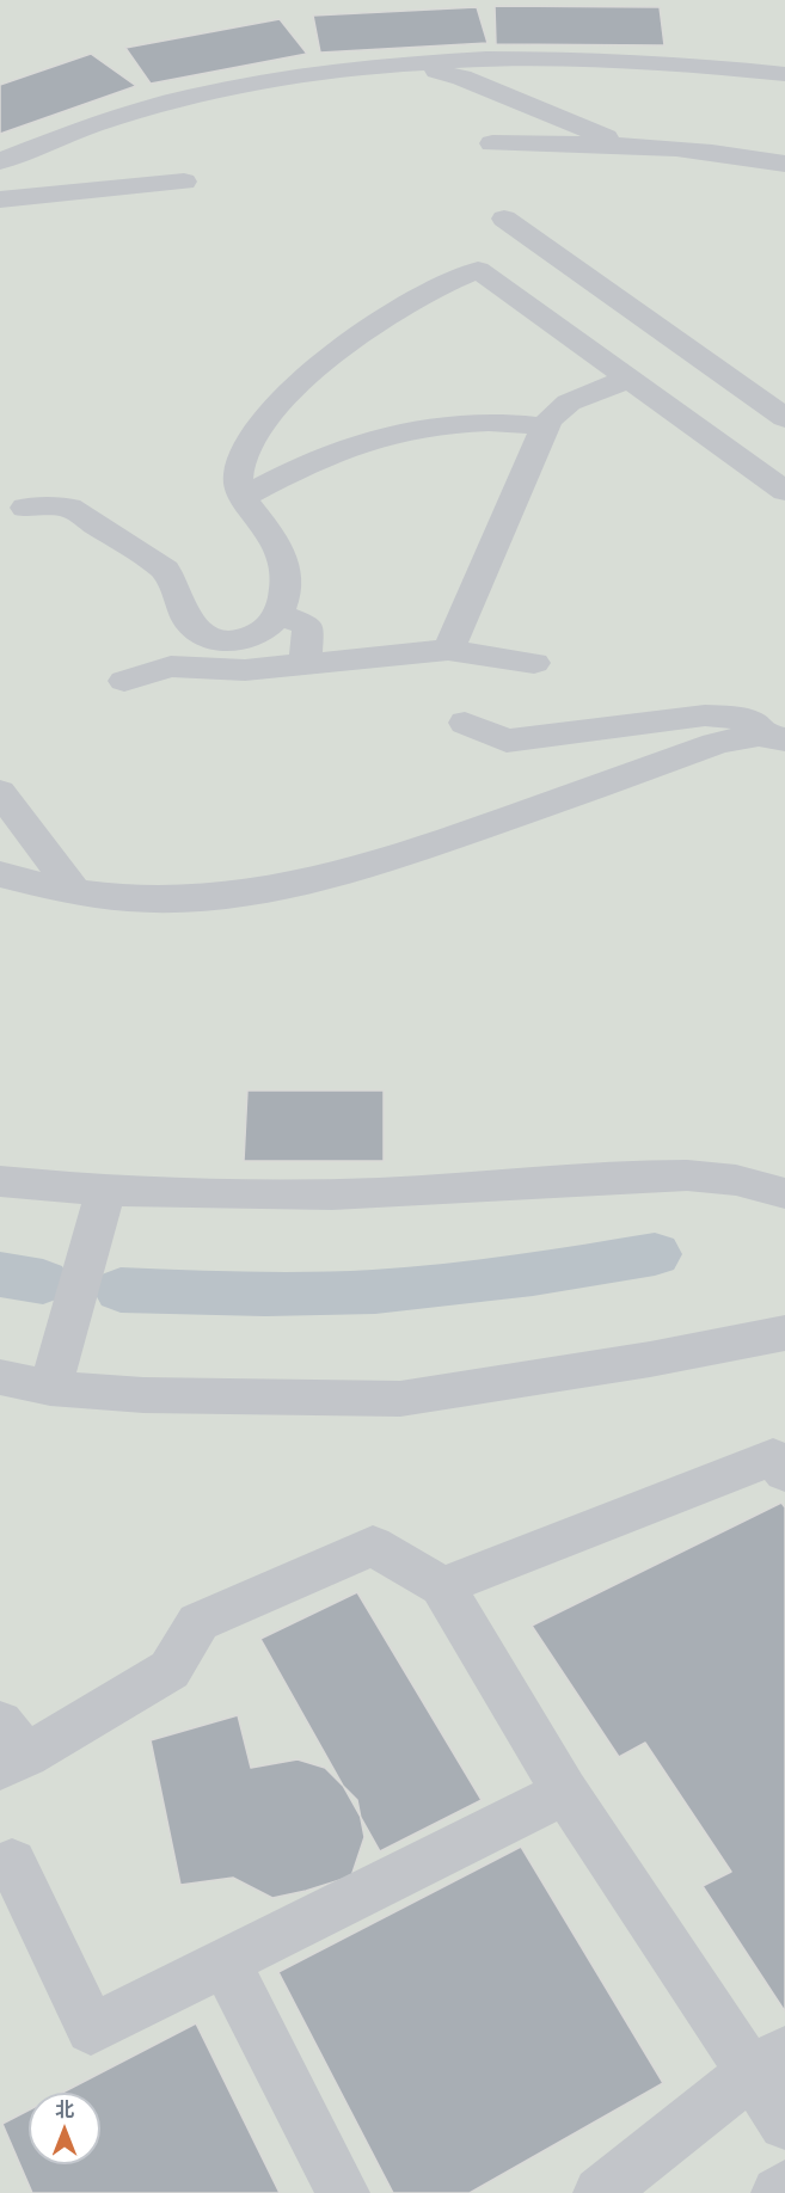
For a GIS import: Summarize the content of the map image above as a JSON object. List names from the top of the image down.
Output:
{
  "north": "top"
}
